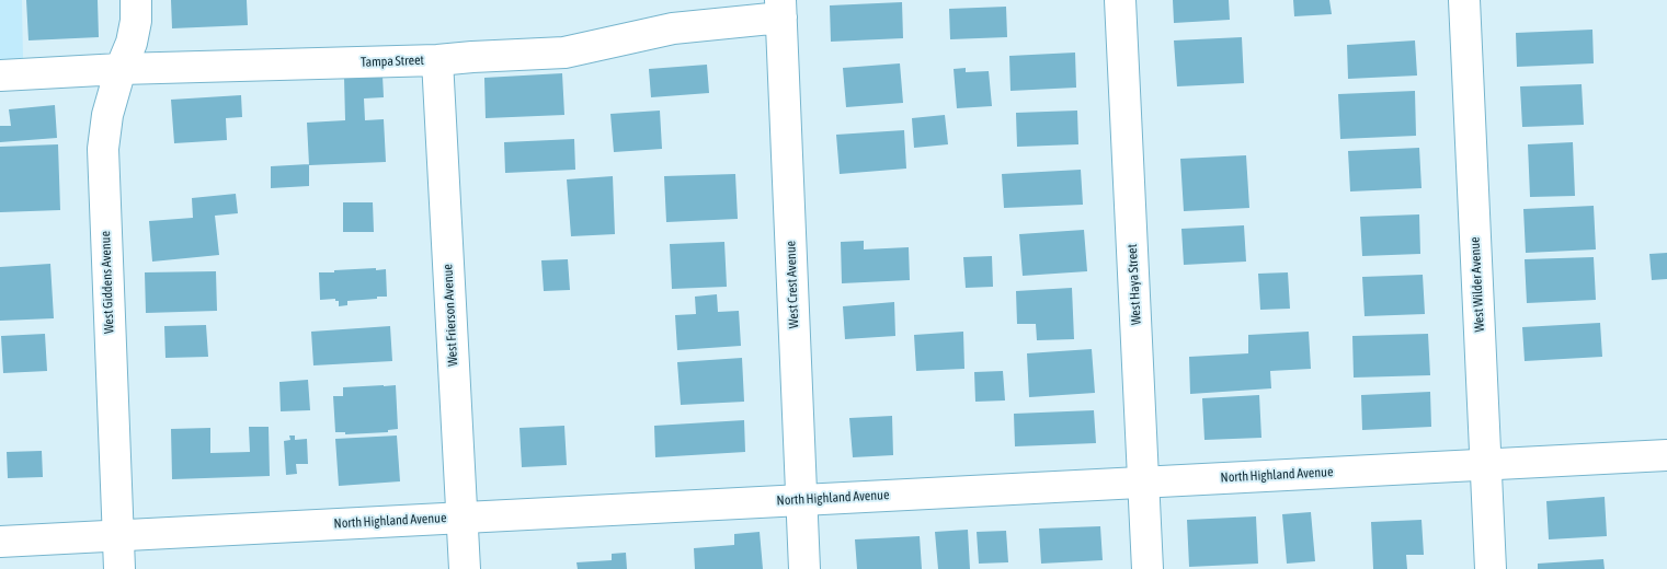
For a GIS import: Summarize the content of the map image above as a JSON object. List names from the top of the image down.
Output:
{
  "streets": {
    "street": [
      "Tampa Street",
      "West Giddens Avenue",
      "West Crest Avenue",
      "West Haya Street",
      "West Wilder Avenue",
      "West Frierson Avenue",
      "North Highland Avenue"
    ]
  },
  "crossings": [
    ["Tampa Street", "West Giddens Avenue"],
    ["Tampa Street", "West Crest Avenue"],
    ["Tampa Street", "West Frierson Avenue"],
    ["West Giddens Avenue", "North Highland Avenue"],
    ["West Crest Avenue", "North Highland Avenue"],
    ["West Haya Street", "North Highland Avenue"],
    ["West Wilder Avenue", "North Highland Avenue"],
    ["West Frierson Avenue", "North Highland Avenue"]
  ]
}
